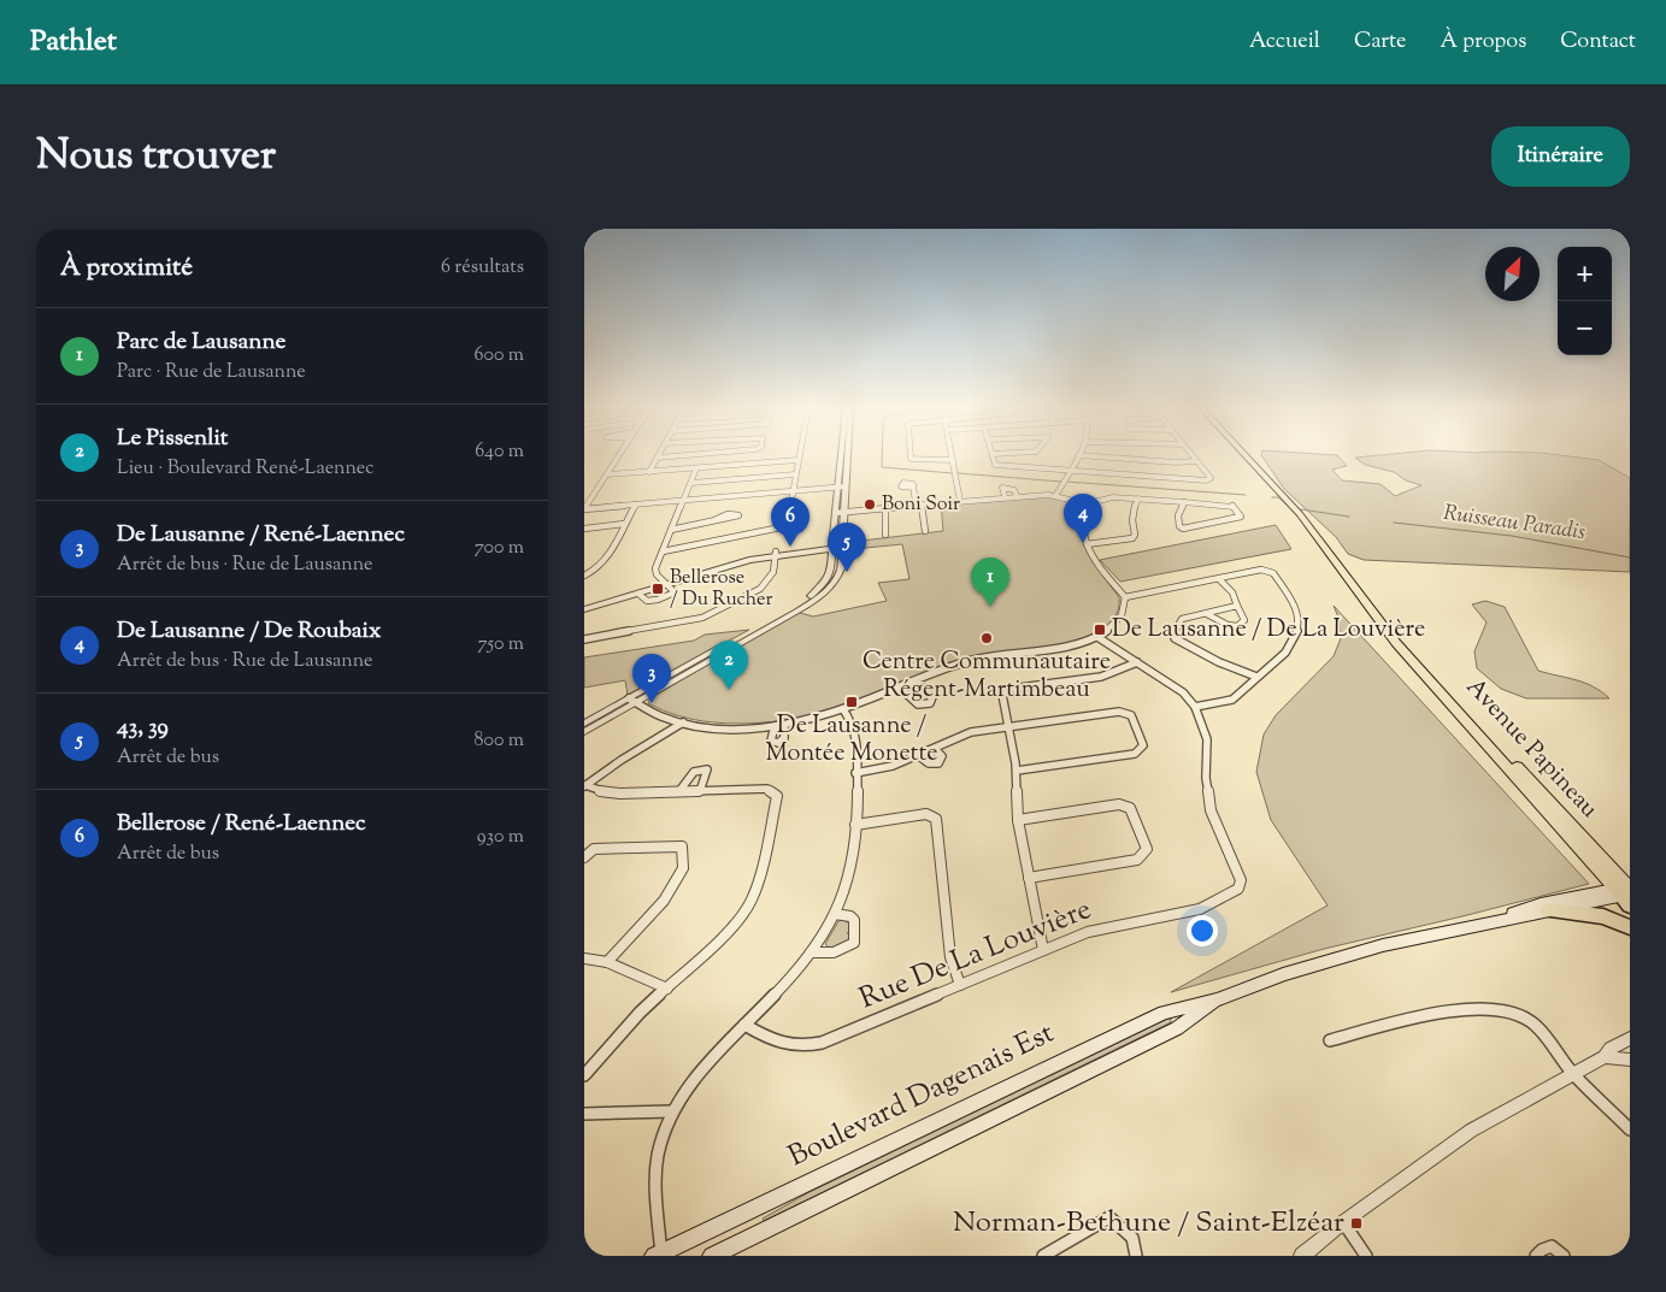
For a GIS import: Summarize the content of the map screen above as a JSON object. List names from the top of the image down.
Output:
{
  "streets": {
    "highway": ["Avenue Papineau"],
    "main road": ["Boulevard Dagenais Est"],
    "street": ["Rue De La Louvière"]
  },
  "crossings": [
    ["Avenue Papineau", "Boulevard Dagenais Est"]
  ],
  "water": ["Ruisseau Paradis"],
  "places": {
    "other": ["Boni Soir", "Centre Communautaire Régent-Martimbeau"],
    "transit": [
      "Bellerose / Du Rucher",
      "De Lausanne / De La Louvière",
      "De Lausanne / Montée Monette",
      "Norman-Bethune / Saint-Elzéar"
    ]
  },
  "north": "top right",
  "page": {
    "header": "Pathlet",
    "nav": [
      "Accueil",
      "Carte",
      "À propos",
      "Contact"
    ],
    "title": "Nous trouver",
    "buttons": "Itinéraire",
    "heading": ["À proximité", "6 résultats"],
    "map_buttons": ["+", "−"],
    "list": [
      {
        "mark": "1",
        "name": "Parc de Lausanne",
        "note": "Parc · Rue de Lausanne",
        "value": "600 m"
      },
      {
        "mark": "2",
        "name": "Le Pissenlit",
        "note": "Lieu · Boulevard René-Laennec",
        "value": "640 m"
      },
      {
        "mark": "3",
        "name": "De Lausanne / René-Laennec",
        "note": "Arrêt de bus · Rue de Lausanne",
        "value": "700 m"
      },
      {
        "mark": "4",
        "name": "De Lausanne / De Roubaix",
        "note": "Arrêt de bus · Rue de Lausanne",
        "value": "750 m"
      },
      {
        "mark": "5",
        "name": "43, 39",
        "note": "Arrêt de bus",
        "value": "800 m"
      },
      {
        "mark": "6",
        "name": "Bellerose / René-Laennec",
        "note": "Arrêt de bus",
        "value": "930 m"
      }
    ],
    "pins": [
      "4",
      "6",
      "5",
      "1",
      "2",
      "3"
    ]
  }
}
